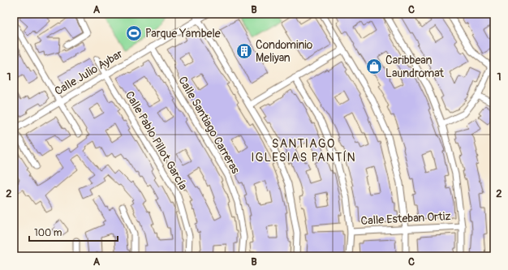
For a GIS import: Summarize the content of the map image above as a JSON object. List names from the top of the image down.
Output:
{
  "streets": {
    "street": [
      "Calle Julio Aybar",
      "Calle Santiago Carreras",
      "Calle Pablo Pillot García",
      "Calle Esteban Ortiz"
    ]
  },
  "crossings": [
    ["Calle Julio Aybar", "Calle Santiago Carreras"],
    ["Calle Julio Aybar", "Calle Pablo Pillot García"]
  ],
  "districts": ["SANTIAGO IGLESIAS PANTÍN"],
  "places": {
    "sports": ["Parque Yambele"],
    "building": ["Condominio Meliyan"],
    "shop": ["Caribbean Laundromat"]
  },
  "scale_bar": "100 m",
  "grid": {
    "columns": ["A", "B", "C"],
    "rows": ["1", "2"]
  }
}
